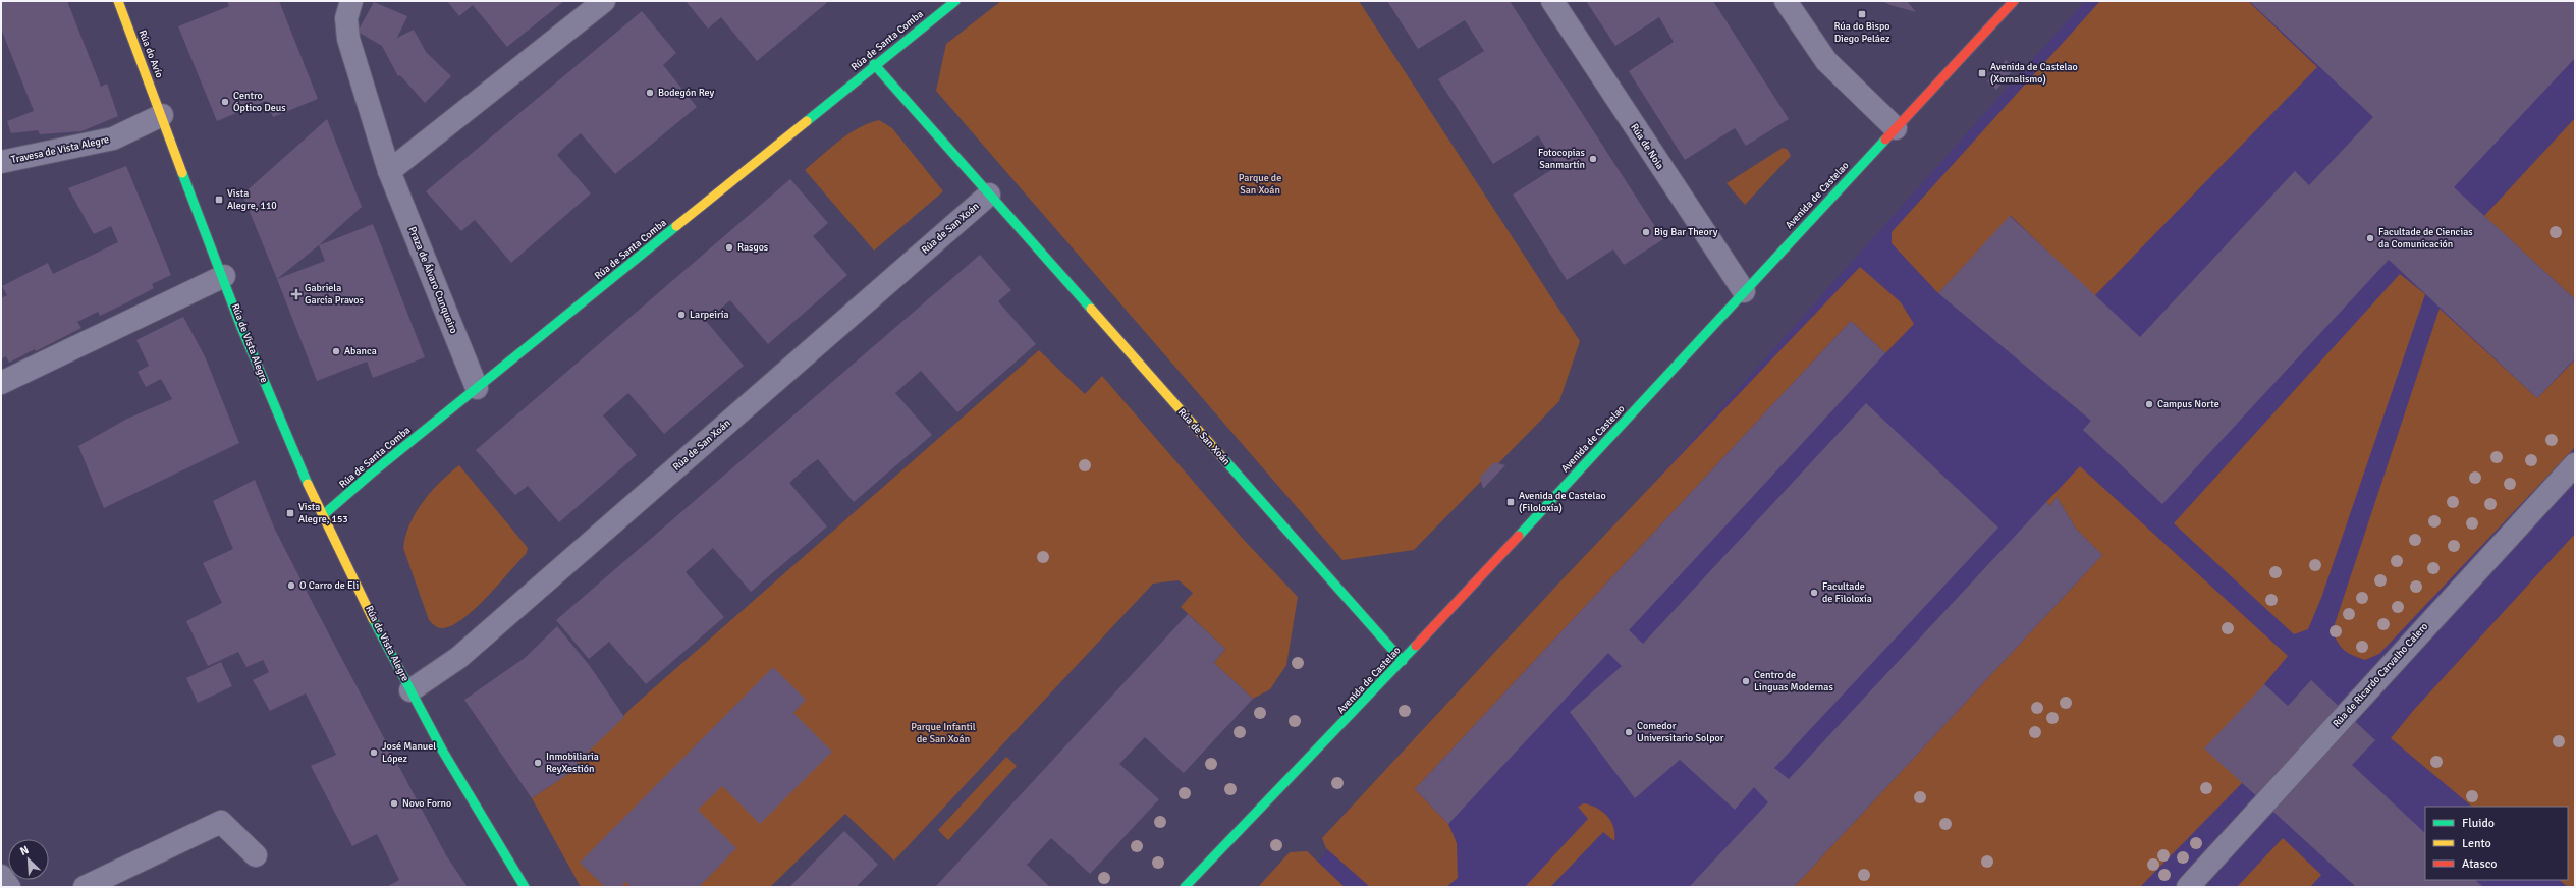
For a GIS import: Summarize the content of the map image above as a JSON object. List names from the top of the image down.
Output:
{
  "streets": {
    "street": [
      "Rúa de Santa Comba",
      "Rúa do Avío",
      "Rúa de Noia",
      "Travesa de Vista Alegre",
      "Avenida de Castelao",
      "Rúa de San Xoán",
      "Praza de Álvaro Cunqueiro",
      "Rúa de Vista Alegre",
      "Rúa de Ricardo Carvalho Calero"
    ]
  },
  "crossings": [
    ["Rúa de Santa Comba", "Rúa de San Xoán"],
    ["Rúa de Santa Comba", "Praza de Álvaro Cunqueiro"],
    ["Rúa de Santa Comba", "Rúa de Vista Alegre"],
    ["Rúa do Avío", "Travesa de Vista Alegre"],
    ["Rúa do Avío", "Rúa de Vista Alegre"],
    ["Rúa de Noia", "Avenida de Castelao"],
    ["Travesa de Vista Alegre", "Rúa de Vista Alegre"],
    ["Avenida de Castelao", "Rúa de San Xoán"],
    ["Rúa de San Xoán", "Rúa de Vista Alegre"]
  ],
  "parks": ["Parque de San Xoán", "Parque Infantil de San Xoán"],
  "places": {
    "transit": [
      "Rúa do Bispo Diego Peláez",
      "Avenida de Castelao (Xornalismo)",
      "Vista Alegre, 110",
      "Avenida de Castelao (Filoloxía)",
      "Vista Alegre, 153"
    ],
    "other": [
      "Bodegón Rey",
      "Centro Óptico Deus",
      "Fotocopias Sanmartín",
      "Big Bar Theory",
      "Facultade de Ciencias da Comunicación",
      "Rasgos",
      "Larpeiría",
      "Abanca",
      "Campus Norte",
      "O Carro de Eli",
      "Facultade de Filoloxía",
      "Centro de Linguas Modernas",
      "Comedor Universitario Solpor",
      "José Manuel López",
      "Inmobiliaria ReyXestión",
      "Novo Forno"
    ],
    "health": ["Gabriela García Pravos"]
  },
  "legend": ["Fluido", "Lento", "Atasco"],
  "north": "top left"
}
